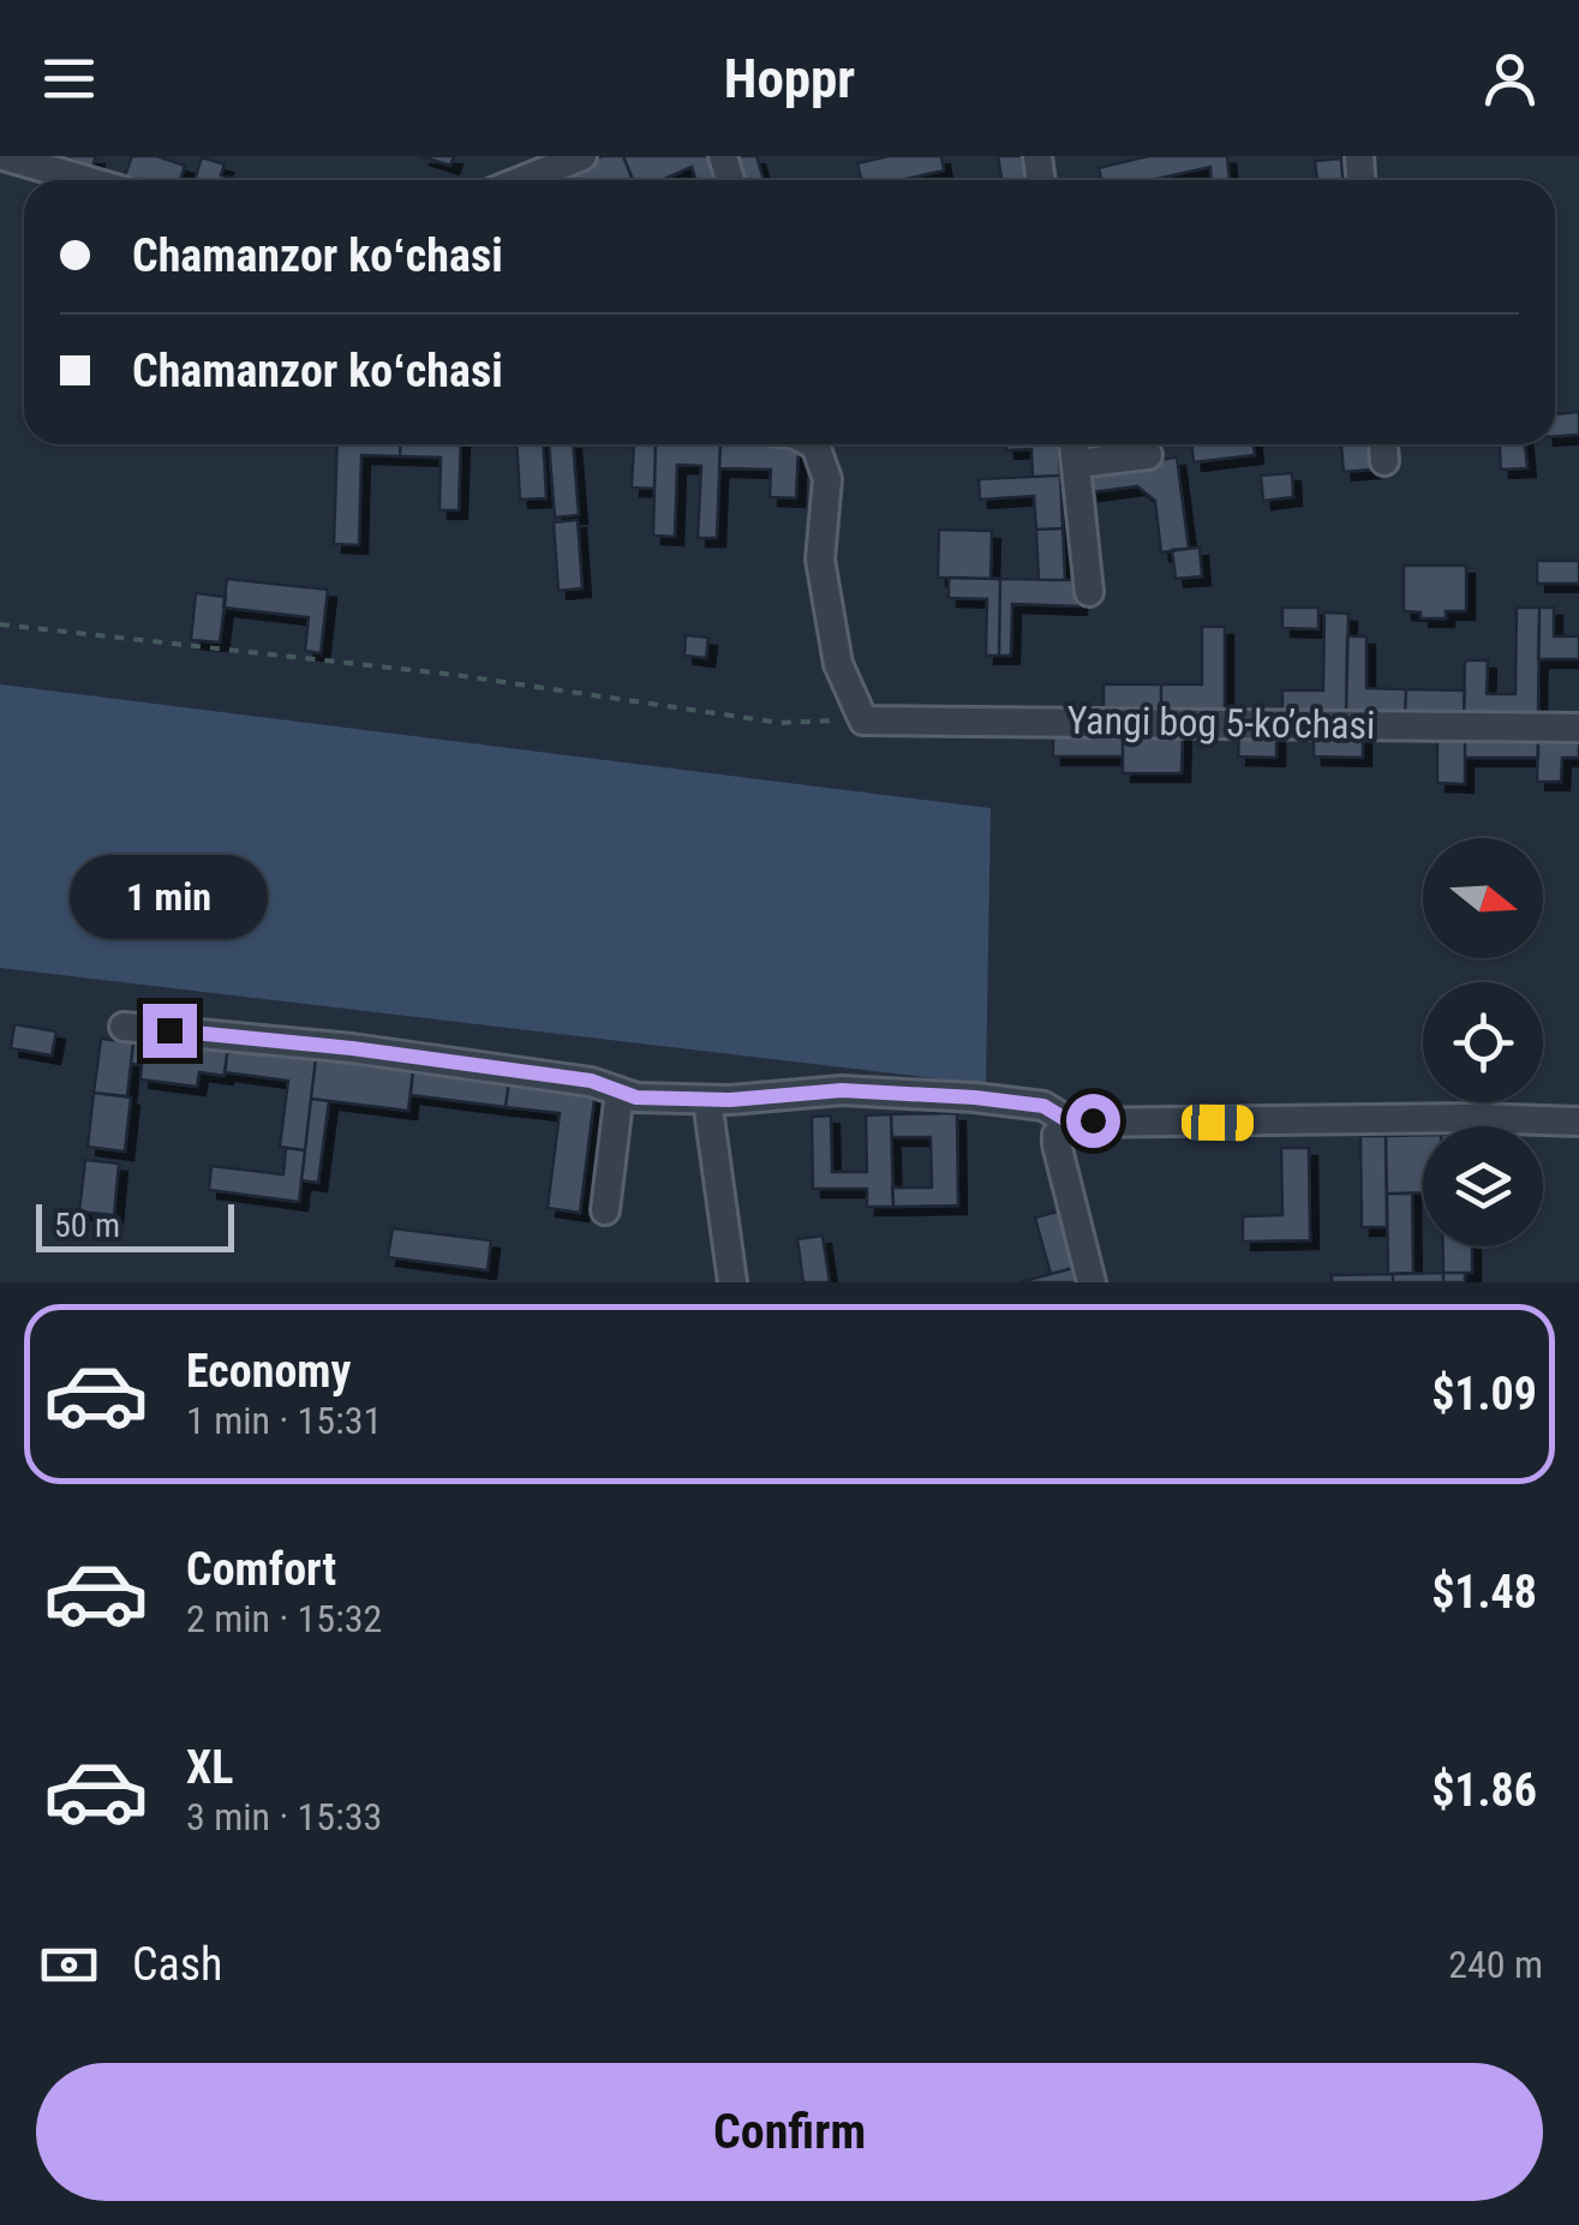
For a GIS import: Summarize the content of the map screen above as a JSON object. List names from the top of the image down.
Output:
{
  "streets": {
    "street": ["Yangi bog 5-koʼchasi"]
  },
  "scale_bar": "50 m",
  "north": "right",
  "page": {
    "header": "Hoppr",
    "banner": ["Chamanzor koʻchasi", "Chamanzor koʻchasi"],
    "bubble": "1 min",
    "scale": "50 m",
    "list": [
      {
        "name": "Economy",
        "note": "1 min · 15:31",
        "value": "$1.09"
      },
      {
        "name": "Comfort",
        "note": "2 min · 15:32",
        "value": "$1.48"
      },
      {
        "name": "XL",
        "note": "3 min · 15:33",
        "value": "$1.86"
      }
    ],
    "pay": ["Cash", "240 m"],
    "buttons": "Confirm"
  }
}
